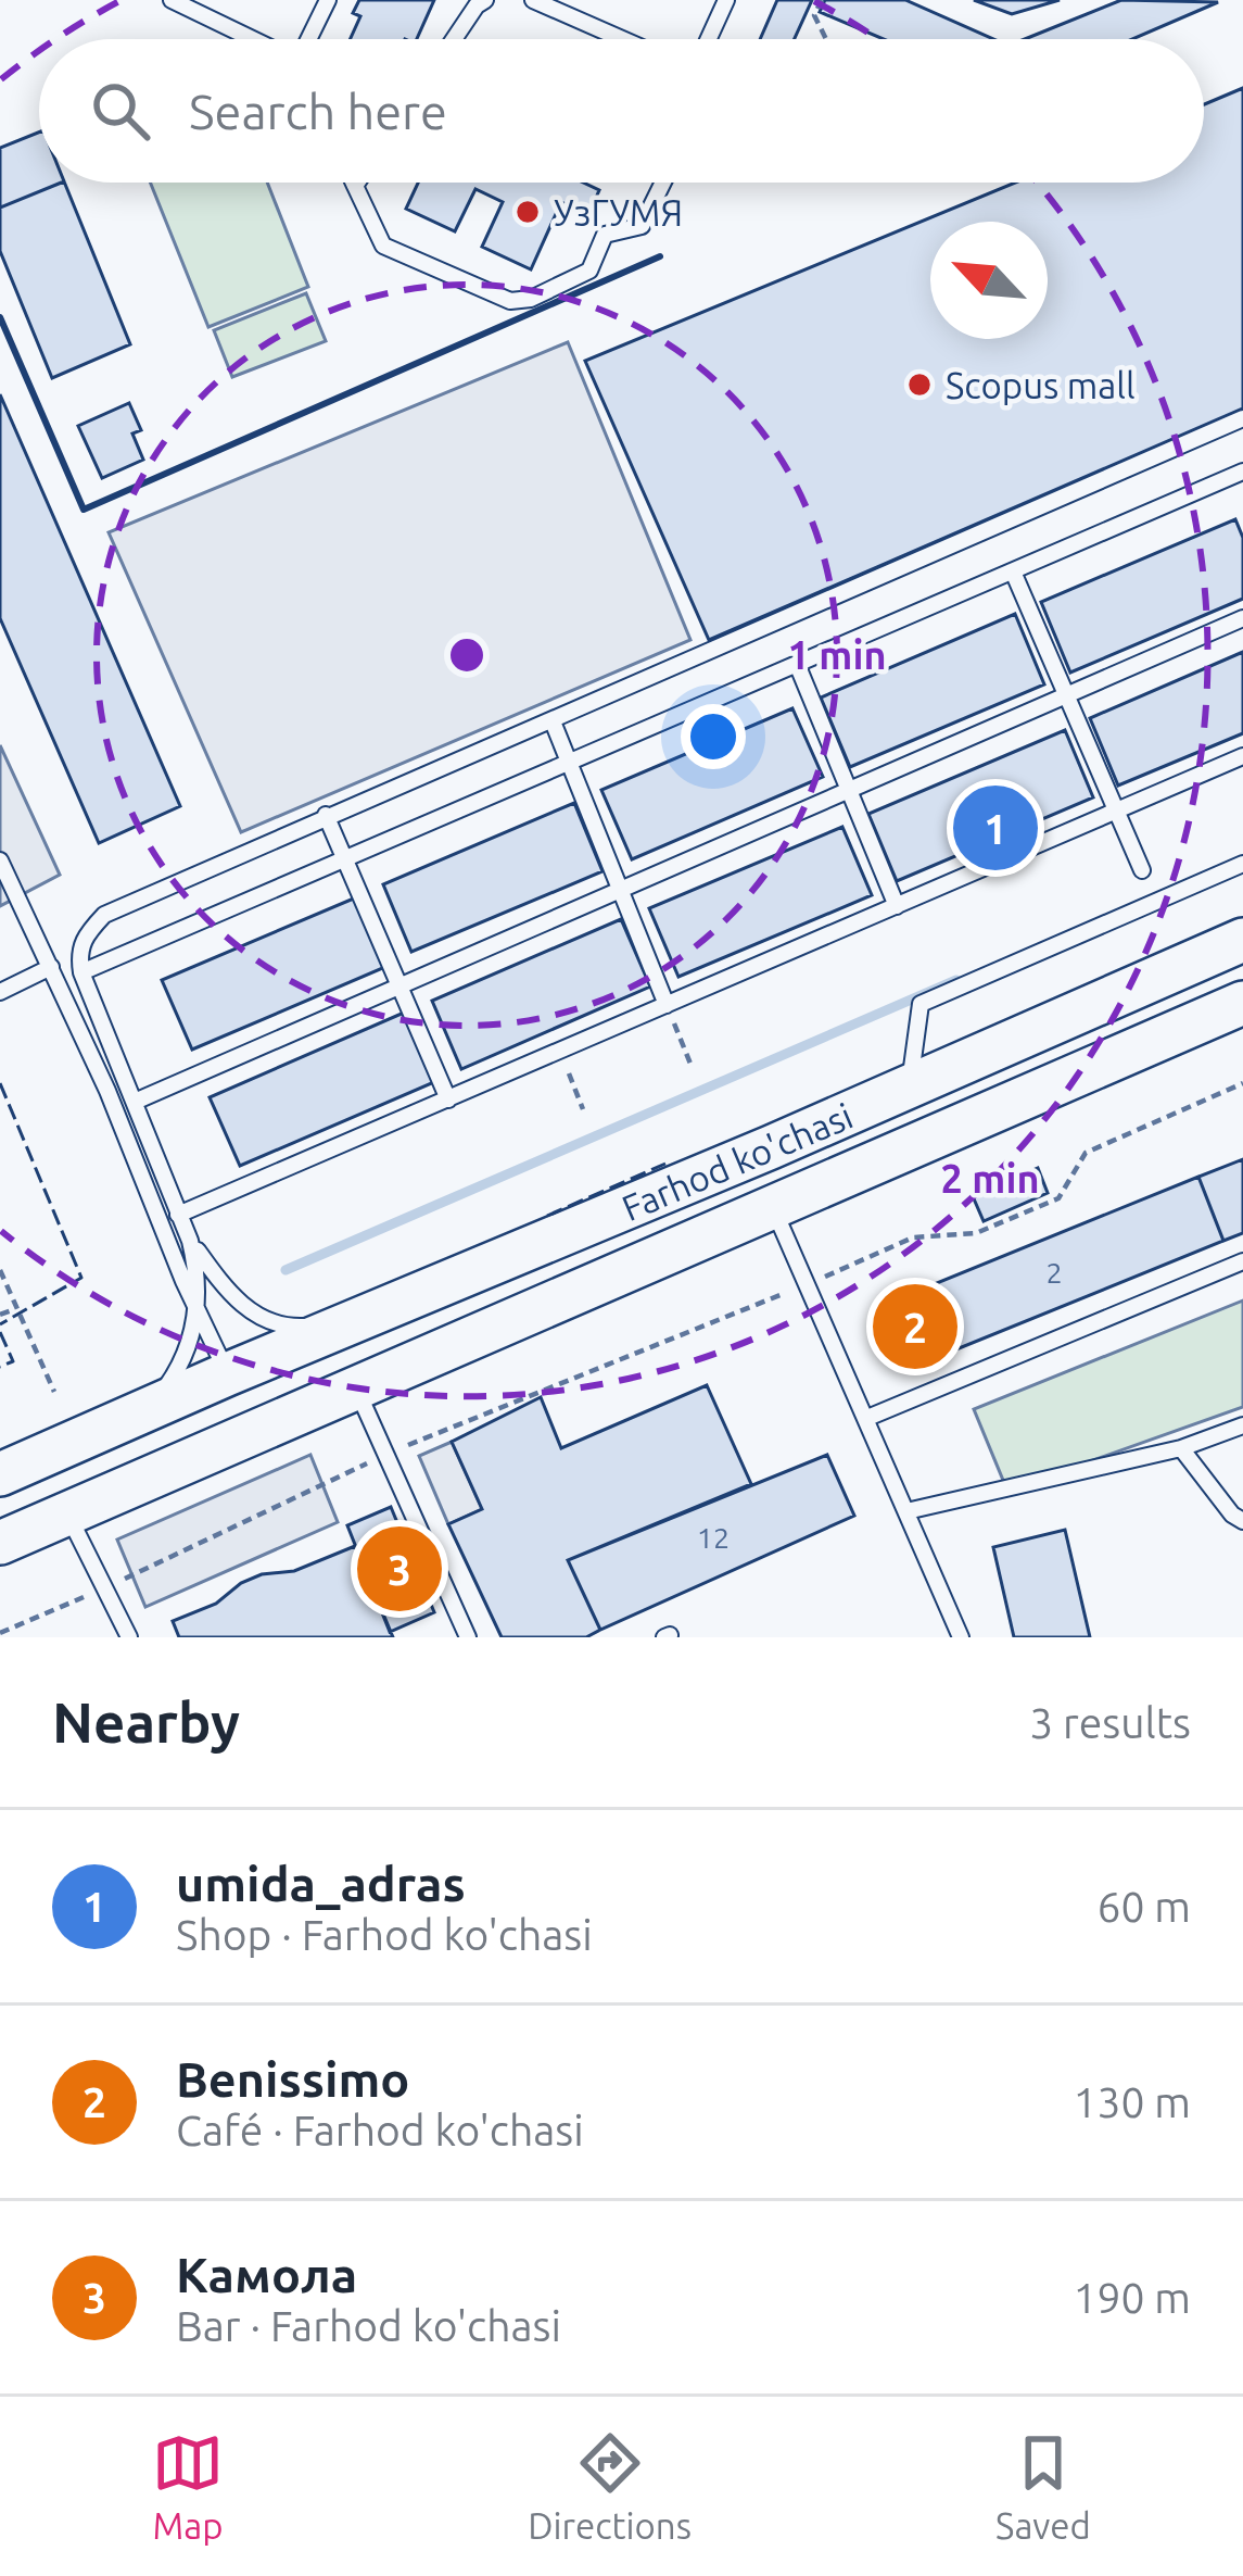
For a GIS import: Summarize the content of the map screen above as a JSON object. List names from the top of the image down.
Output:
{
  "streets": {
    "main road": ["Farhod ko'chasi"]
  },
  "places": ["УзГУМЯ", "Scopus mall"],
  "house_numbers": ["2", "12"],
  "north": "top left",
  "page": {
    "search": "Search here",
    "pins": ["1", "2", "3"],
    "heading": ["Nearby", "3 results"],
    "list": [
      {
        "mark": "1",
        "name": "umida_adras",
        "note": "Shop · Farhod ko'chasi",
        "value": "60 m"
      },
      {
        "mark": "2",
        "name": "Benissimo",
        "note": "Café · Farhod ko'chasi",
        "value": "130 m"
      },
      {
        "mark": "3",
        "name": "Камола",
        "note": "Bar · Farhod ko'chasi",
        "value": "190 m"
      }
    ],
    "nav": ["Map", "Directions", "Saved"]
  },
  "rings": ["1 min", "2 min"]
}
